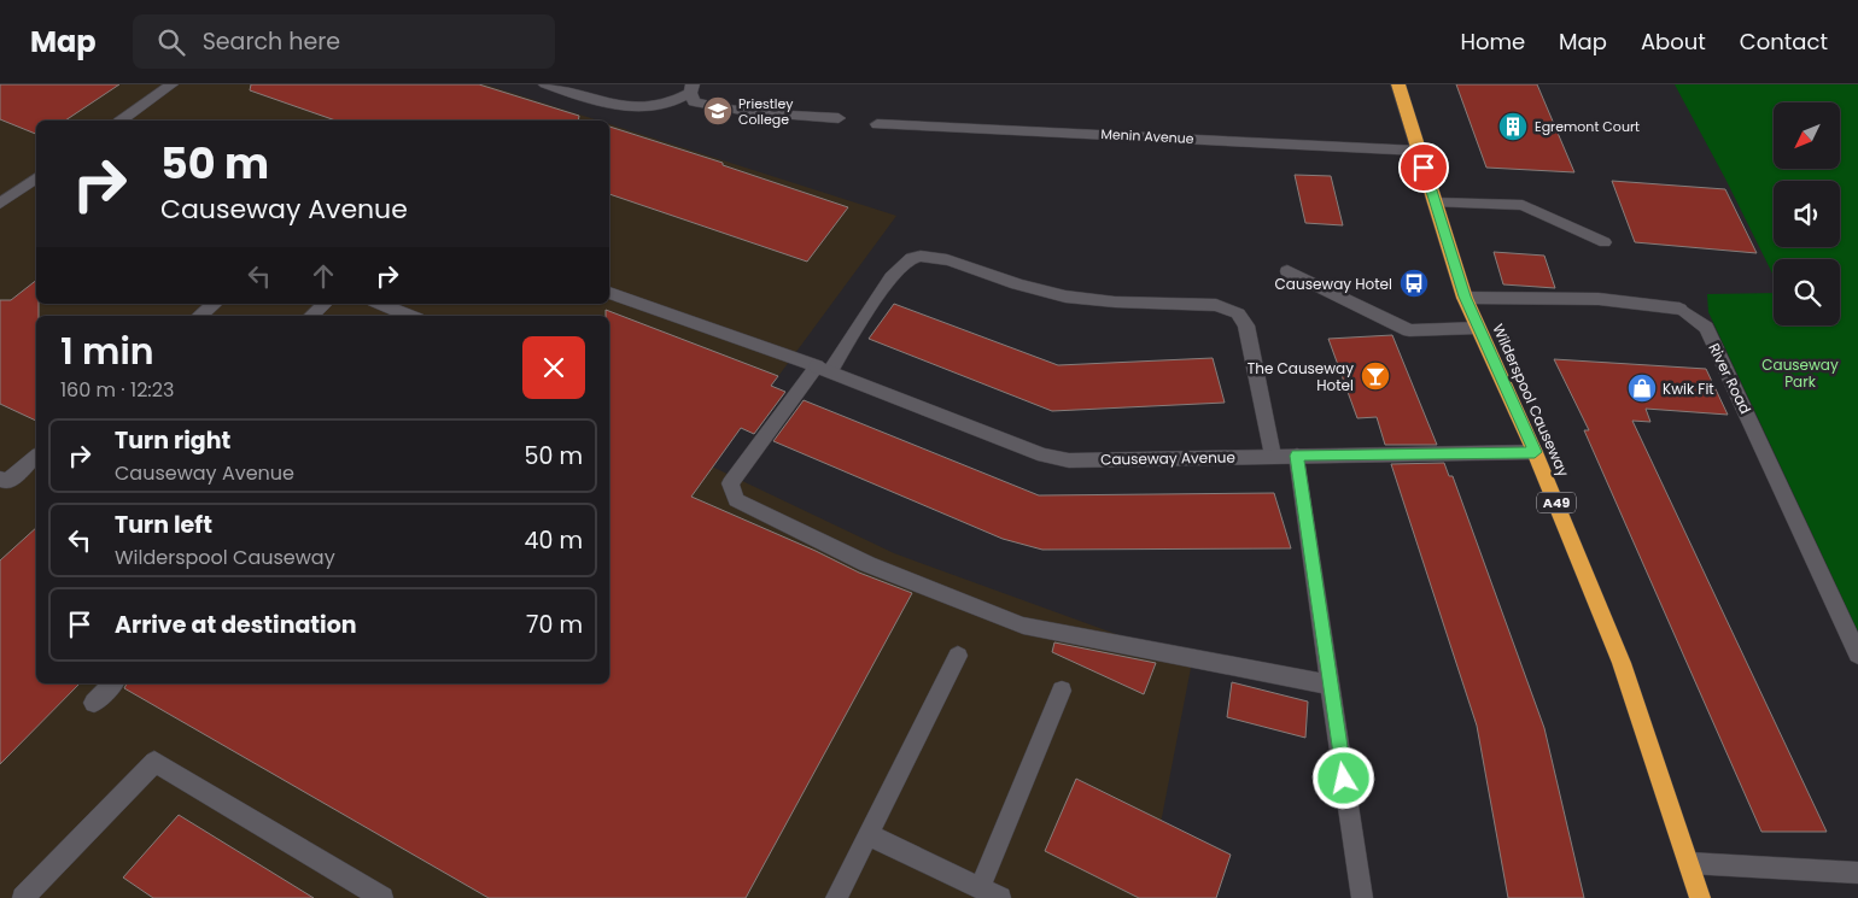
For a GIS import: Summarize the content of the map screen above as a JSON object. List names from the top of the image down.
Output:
{
  "streets": {
    "highway": ["Wilderspool Causeway", "A49"],
    "street": ["Menin Avenue", "River Road", "Causeway Avenue"]
  },
  "crossings": [
    ["Menin Avenue", "Wilderspool Causeway"],
    ["River Road", "Wilderspool Causeway"],
    ["Wilderspool Causeway", "Causeway Avenue"]
  ],
  "parks": ["Causeway Park"],
  "places": {
    "school or university": ["Priestley College"],
    "building": ["Egremont Court"],
    "bus stop": ["Causeway Hotel"],
    "bar": ["The Causeway Hotel"],
    "shop": ["Kwik Fit"]
  },
  "north": "bottom left",
  "page": {
    "header": "Map",
    "search": "Search here",
    "nav": [
      "Home",
      "Map",
      "About",
      "Contact"
    ],
    "turn": ["50 m", "Causeway Avenue"],
    "heading": ["1 min", "160 m · 12:23"],
    "list": [
      {
        "name": "Turn right",
        "note": "Causeway Avenue",
        "value": "50 m"
      },
      {
        "name": "Turn left",
        "note": "Wilderspool Causeway",
        "value": "40 m"
      },
      {
        "name": "Arrive at destination",
        "value": "70 m"
      }
    ]
  }
}
